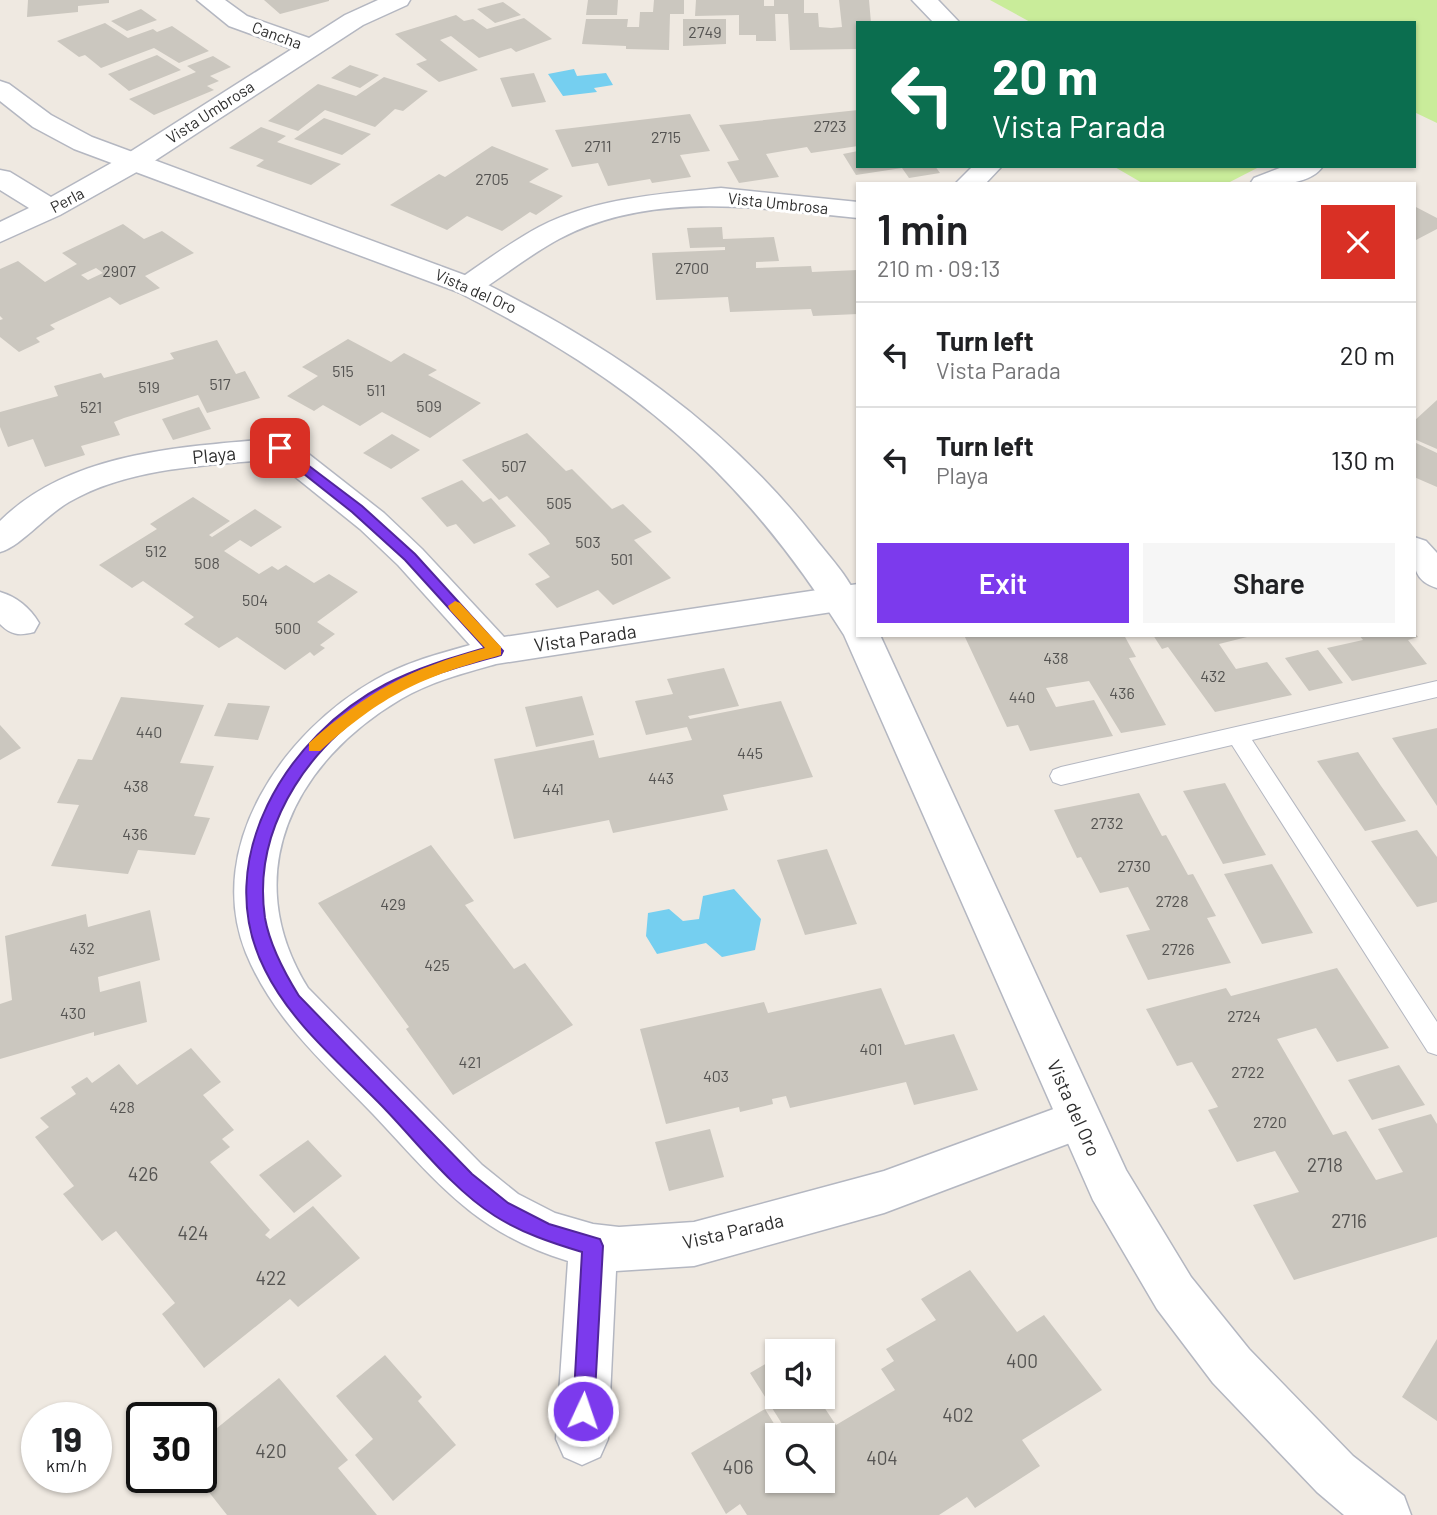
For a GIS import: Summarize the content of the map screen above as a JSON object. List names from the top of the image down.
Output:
{
  "streets": {
    "street": [
      "Cancha",
      "Vista Umbrosa",
      "Perla",
      "Vista del Oro",
      "Playa",
      "Vista Parada"
    ]
  },
  "crossings": [
    ["Cancha", "Vista Umbrosa"],
    ["Vista Umbrosa", "Perla"],
    ["Vista Umbrosa", "Vista del Oro"],
    ["Perla", "Vista del Oro"],
    ["Vista del Oro", "Vista Parada"],
    ["Playa", "Vista Parada"]
  ],
  "house_numbers": [
    "2749",
    "2723",
    "2715",
    "2711",
    "2705",
    "2700",
    "2907",
    "515",
    "517",
    "519",
    "511",
    "509",
    "521",
    "507",
    "505",
    "503",
    "512",
    "501",
    "508",
    "504",
    "500",
    "438",
    "432",
    "436",
    "440",
    "440",
    "445",
    "443",
    "438",
    "441",
    "2732",
    "436",
    "2730",
    "2728",
    "429",
    "432",
    "2726",
    "425",
    "430",
    "2724",
    "401",
    "421",
    "2722",
    "403",
    "428",
    "2720",
    "2718",
    "426",
    "2716",
    "424",
    "422",
    "400",
    "402",
    "420",
    "404",
    "406"
  ],
  "page": {
    "turn": ["20 m", "Vista Parada"],
    "heading": ["1 min", "210 m · 09:13"],
    "list": [
      {
        "name": "Turn left",
        "note": "Vista Parada",
        "value": "20 m"
      },
      {
        "name": "Turn left",
        "note": "Playa",
        "value": "130 m"
      }
    ],
    "buttons": ["Exit", "Share"],
    "speed": "19 km/h",
    "limit": "30"
  }
}
